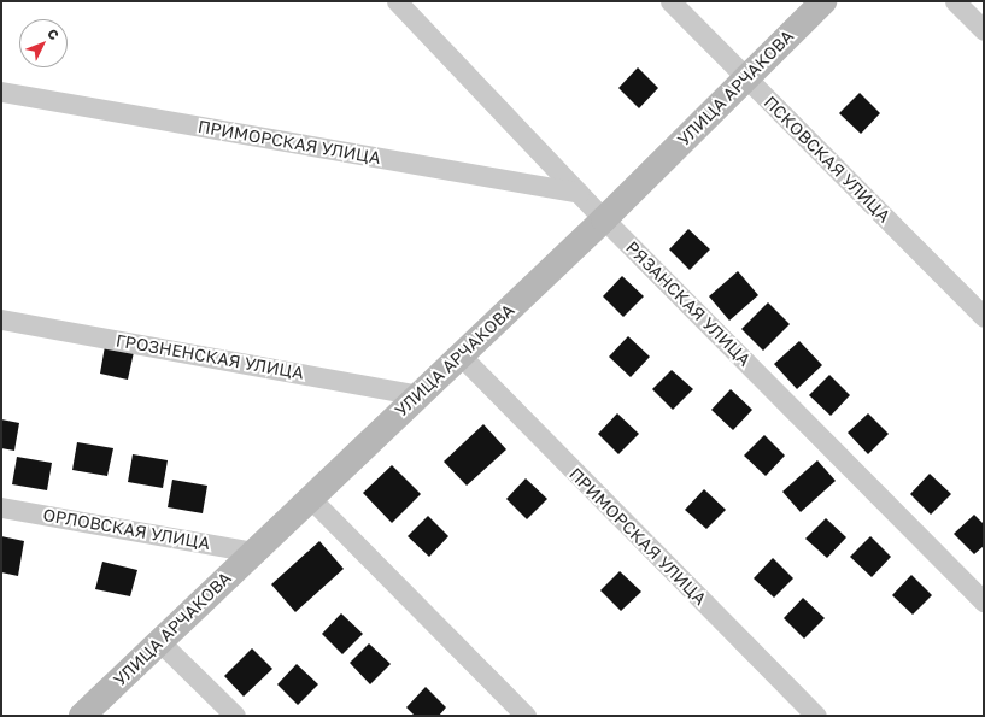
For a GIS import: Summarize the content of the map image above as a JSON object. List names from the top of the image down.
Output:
{
  "streets": {
    "street": [
      "УЛИЦА АРЧАКОВА",
      "ПРИМОРСКАЯ УЛИЦА",
      "ПСКОВСКАЯ УЛИЦА",
      "РЯЗАНСКАЯ УЛИЦА",
      "ГРОЗНЕНСКАЯ УЛИЦА",
      "ОРЛОВСКАЯ УЛИЦА"
    ]
  },
  "crossings": [
    ["УЛИЦА АРЧАКОВА", "ПРИМОРСКАЯ УЛИЦА"],
    ["УЛИЦА АРЧАКОВА", "ПСКОВСКАЯ УЛИЦА"],
    ["УЛИЦА АРЧАКОВА", "РЯЗАНСКАЯ УЛИЦА"],
    ["УЛИЦА АРЧАКОВА", "ГРОЗНЕНСКАЯ УЛИЦА"],
    ["УЛИЦА АРЧАКОВА", "ОРЛОВСКАЯ УЛИЦА"],
    ["ПРИМОРСКАЯ УЛИЦА", "РЯЗАНСКАЯ УЛИЦА"]
  ],
  "north": "top right"
}
